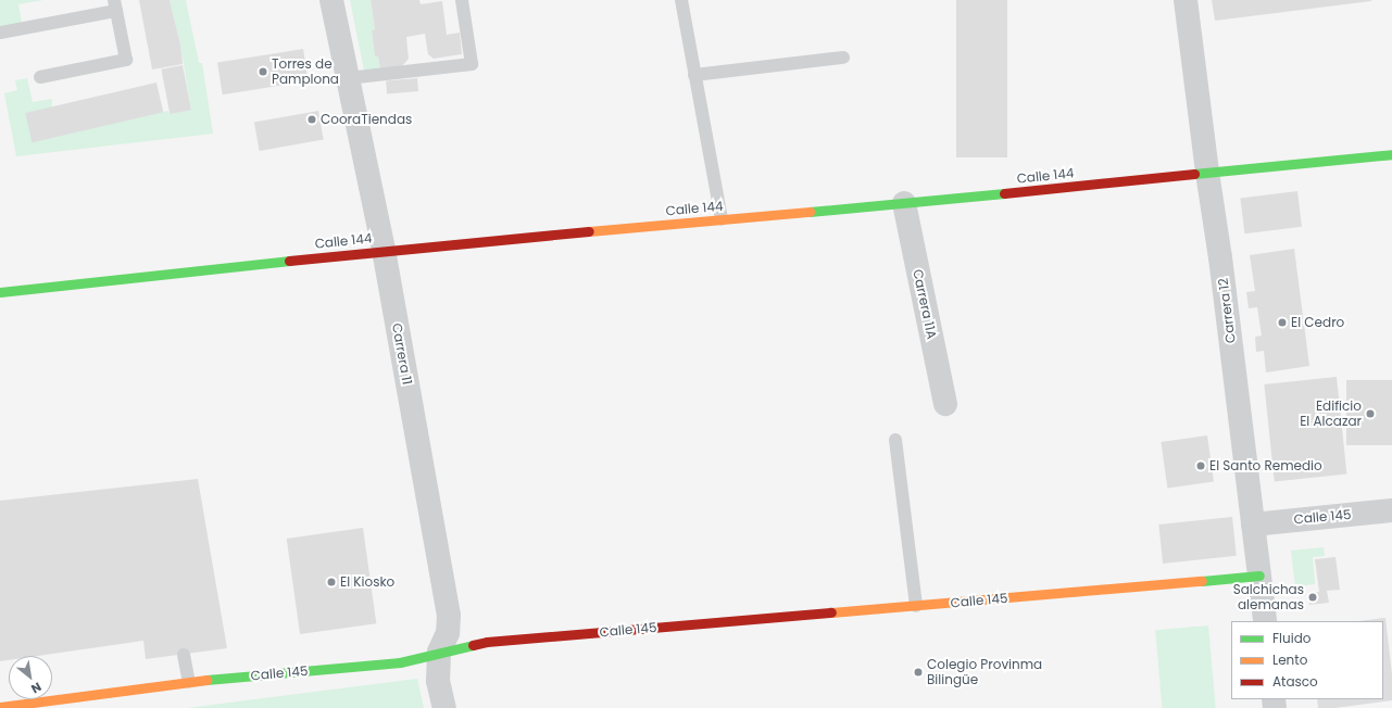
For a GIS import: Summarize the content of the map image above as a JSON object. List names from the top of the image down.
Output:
{
  "streets": {
    "street": [
      "Calle 144",
      "Carrera 11A",
      "Carrera 12",
      "Carrera 11",
      "Calle 145"
    ]
  },
  "crossings": [
    ["Calle 144", "Carrera 11A"],
    ["Calle 144", "Carrera 12"],
    ["Calle 144", "Carrera 11"],
    ["Carrera 12", "Calle 145"],
    ["Carrera 11", "Calle 145"]
  ],
  "places": [
    "Torres de Pamplona",
    "CooraTiendas",
    "El Cedro",
    "Edificio El Alcazar",
    "El Santo Remedio",
    "El Kiosko",
    "Salchichas alemanas",
    "Colegio Provinma Bilingüe"
  ],
  "legend": ["Fluido", "Lento", "Atasco"],
  "north": "bottom right"
}
